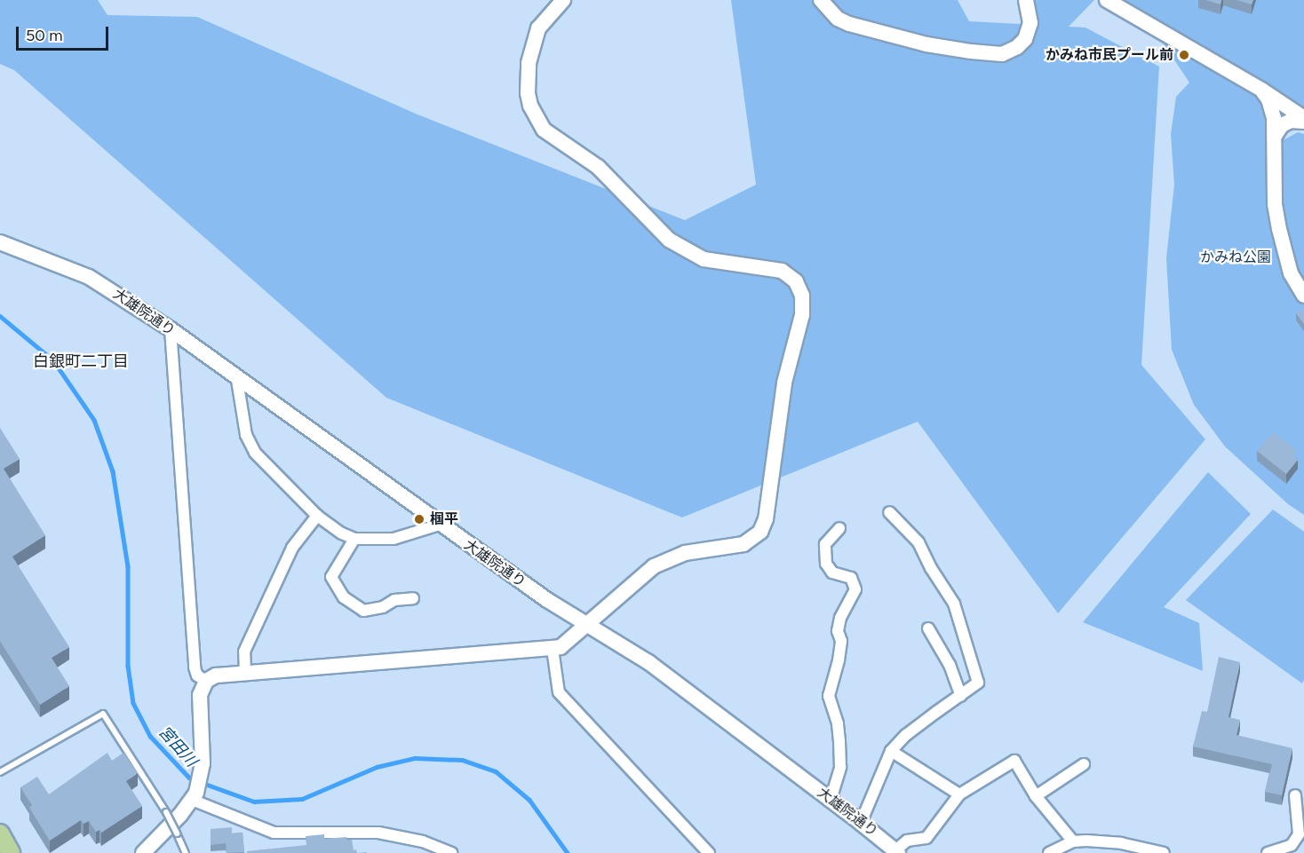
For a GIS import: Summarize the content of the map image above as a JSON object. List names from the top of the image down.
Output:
{
  "streets": {
    "street": ["大雄院通り"]
  },
  "districts": ["白銀町二丁目"],
  "water": ["宮田川"],
  "parks": ["かみね公園"],
  "places": ["かみね市民プール前", "椢平"],
  "scale_bar": "50 m"
}
